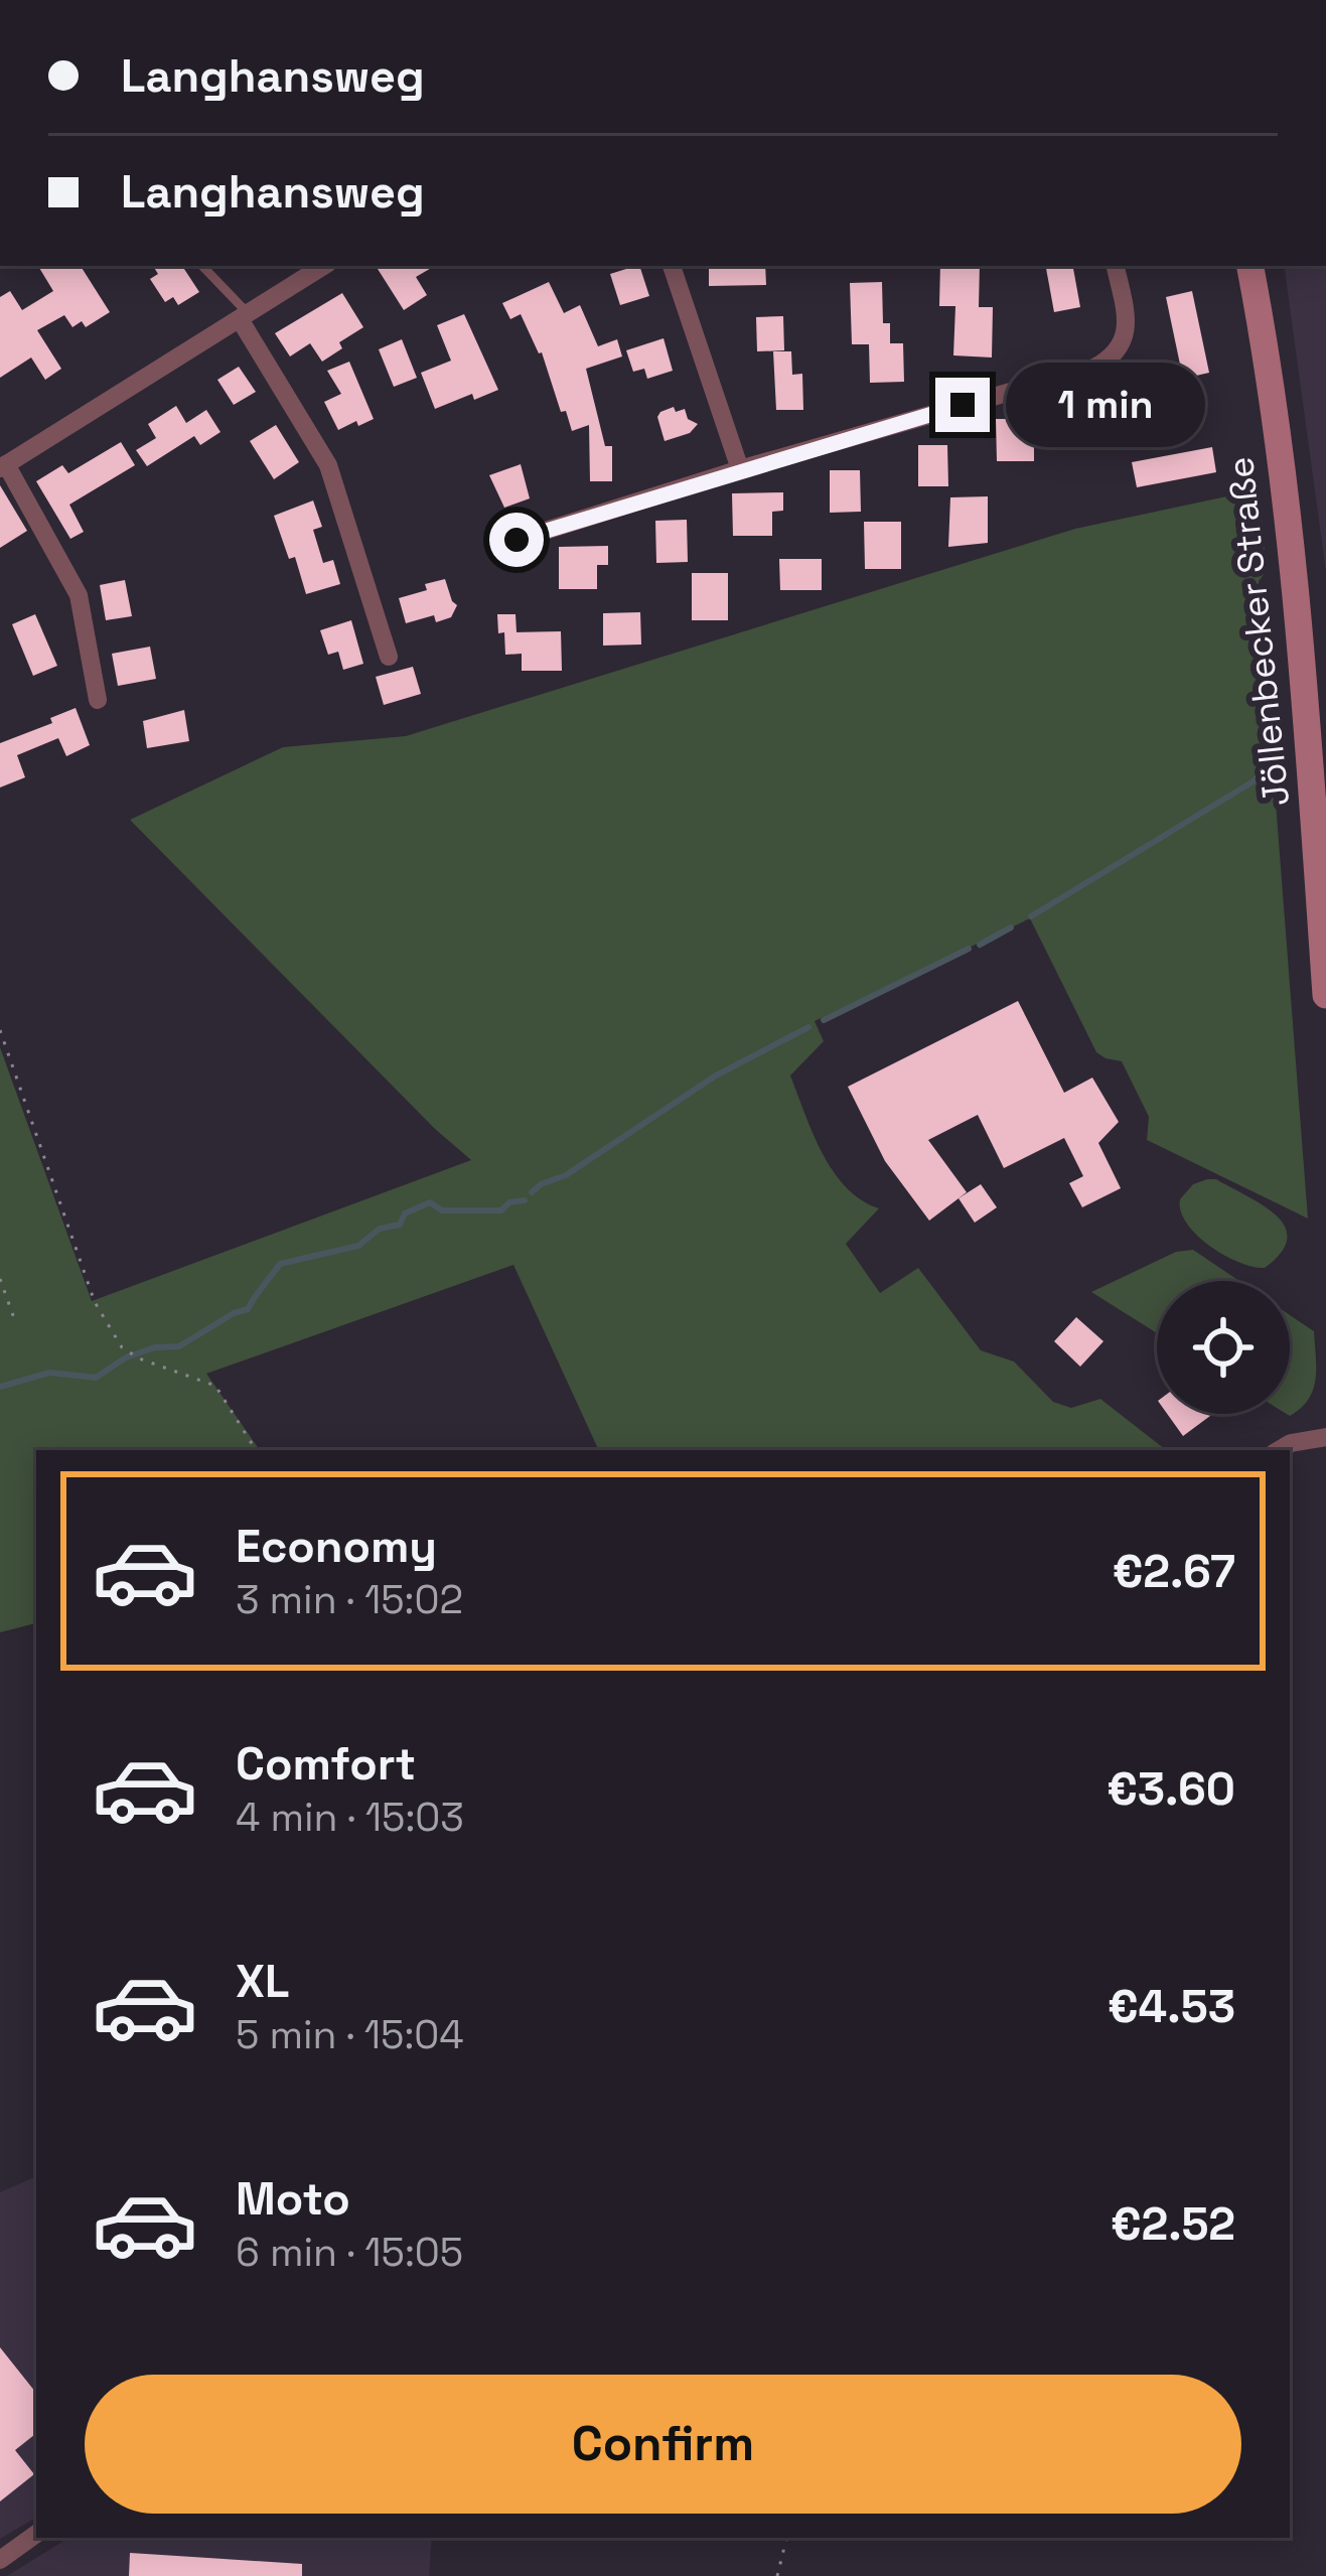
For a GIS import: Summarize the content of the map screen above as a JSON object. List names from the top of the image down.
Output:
{
  "streets": {
    "main road": ["Jöllenbecker Straße"]
  },
  "page": {
    "banner": ["Langhansweg", "Langhansweg"],
    "bubble": "1 min",
    "list": [
      {
        "name": "Economy",
        "note": "3 min · 15:02",
        "value": "€2.67"
      },
      {
        "name": "Comfort",
        "note": "4 min · 15:03",
        "value": "€3.60"
      },
      {
        "name": "XL",
        "note": "5 min · 15:04",
        "value": "€4.53"
      },
      {
        "name": "Moto",
        "note": "6 min · 15:05",
        "value": "€2.52"
      }
    ],
    "buttons": "Confirm"
  }
}
